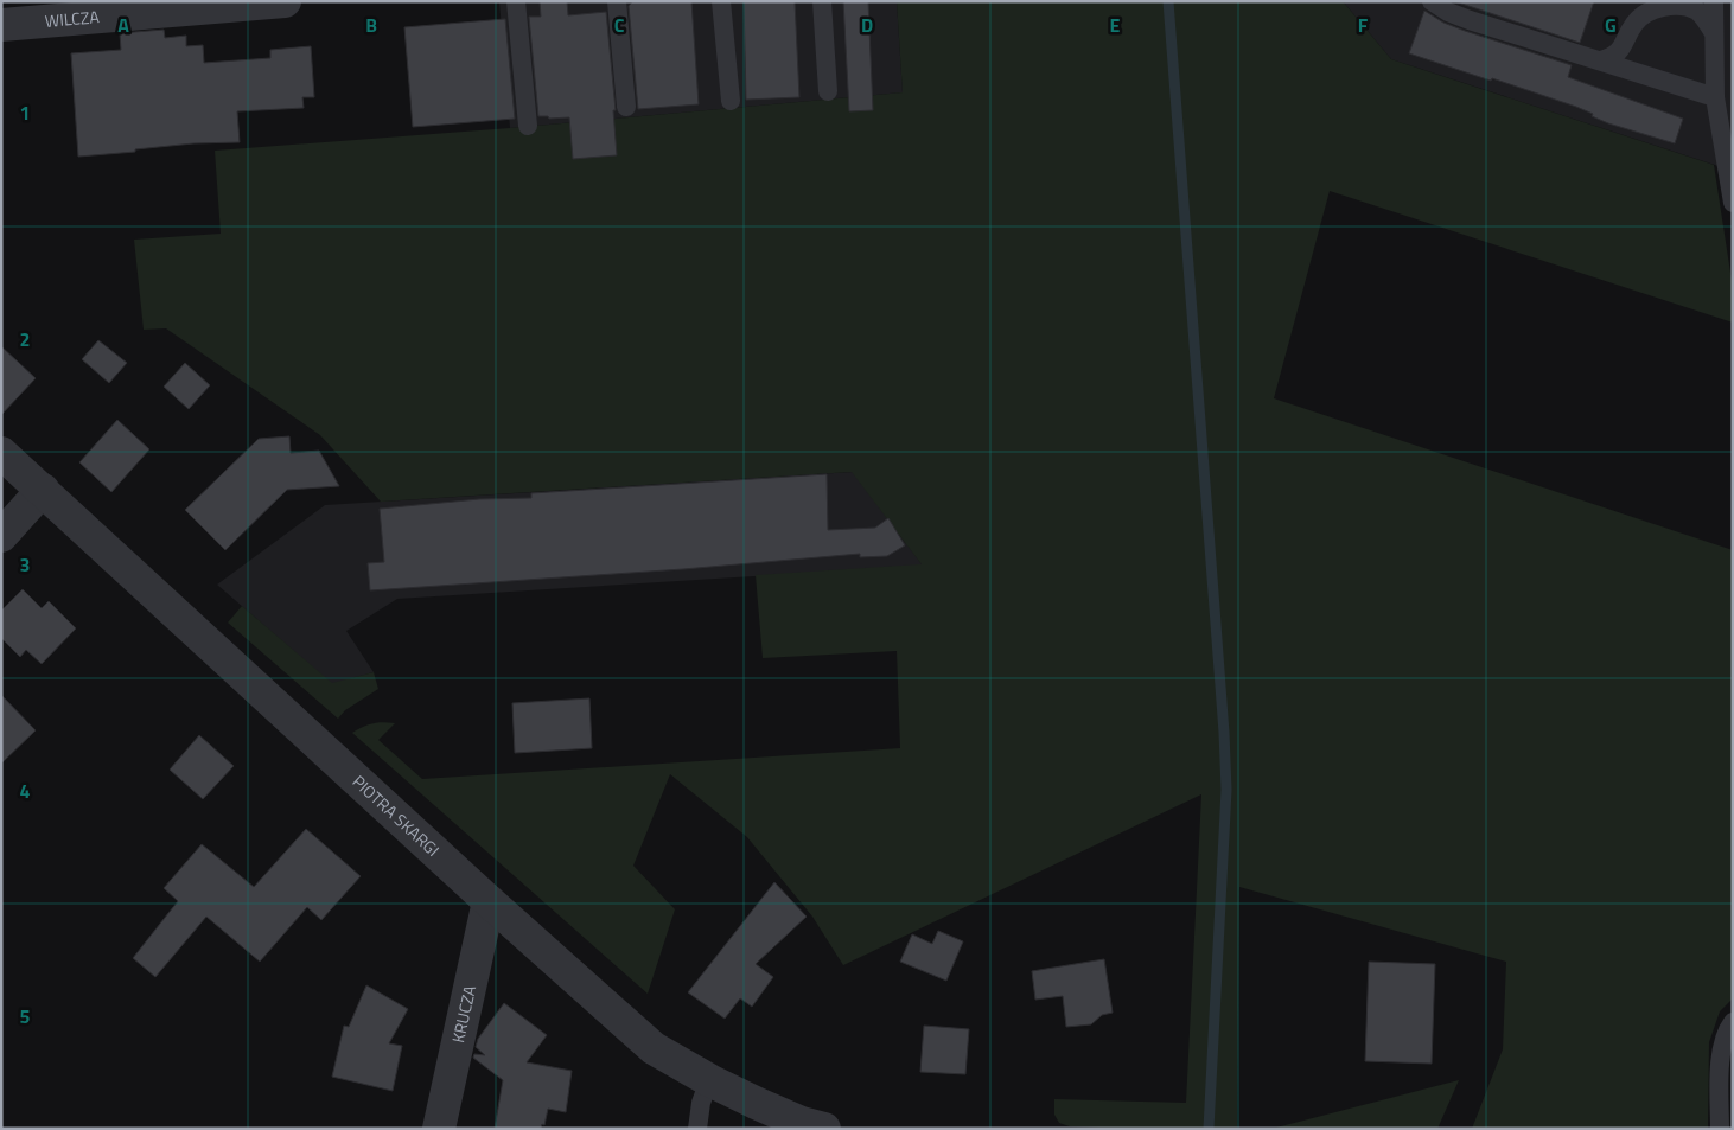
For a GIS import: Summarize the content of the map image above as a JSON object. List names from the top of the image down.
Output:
{
  "streets": {
    "street": ["WILCZA", "PIOTRA SKARGI", "KRUCZA"]
  },
  "crossings": [
    ["PIOTRA SKARGI", "KRUCZA"]
  ],
  "grid": {
    "columns": [
      "A",
      "B",
      "C",
      "D",
      "E",
      "F",
      "G"
    ],
    "rows": [
      "1",
      "2",
      "3",
      "4",
      "5"
    ]
  }
}
